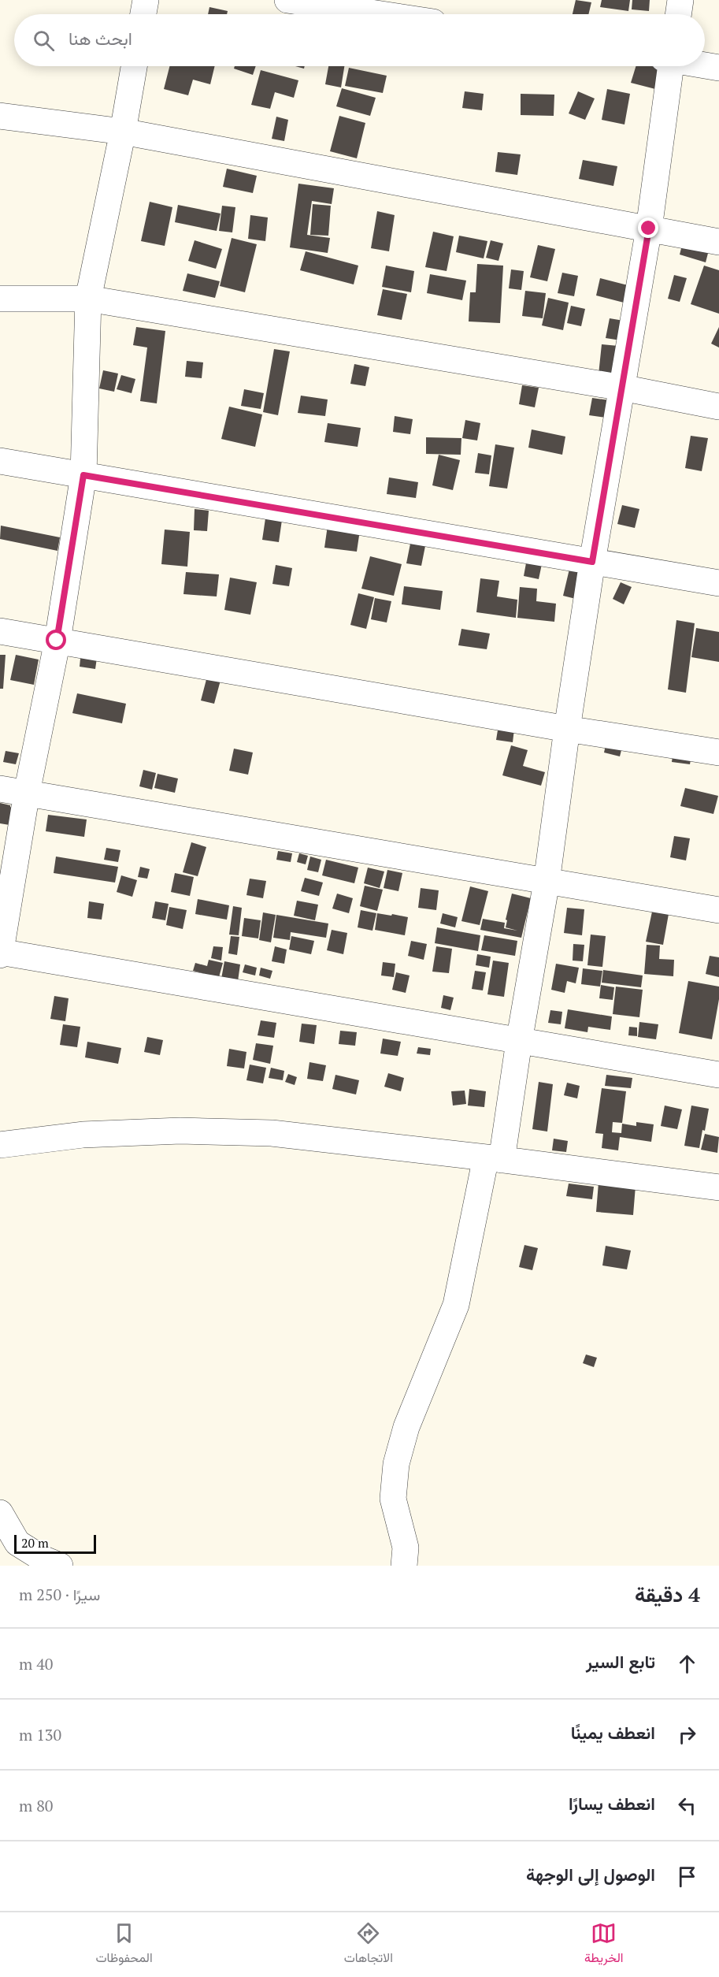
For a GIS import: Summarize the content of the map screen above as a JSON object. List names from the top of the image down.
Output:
{
  "scale_bar": "20 m",
  "page": {
    "search": "ابحث هنا",
    "scale": "20 m",
    "heading": ["4 دقيقة", "سيرًا · 250 m"],
    "list": [
      ["تابع السير", "40 m"],
      ["انعطف يمينًا", "130 m"],
      ["انعطف يسارًا", "80 m"],
      "الوصول إلى الوجهة"
    ],
    "nav": ["الخريطة", "الاتجاهات", "المحفوظات"]
  }
}
